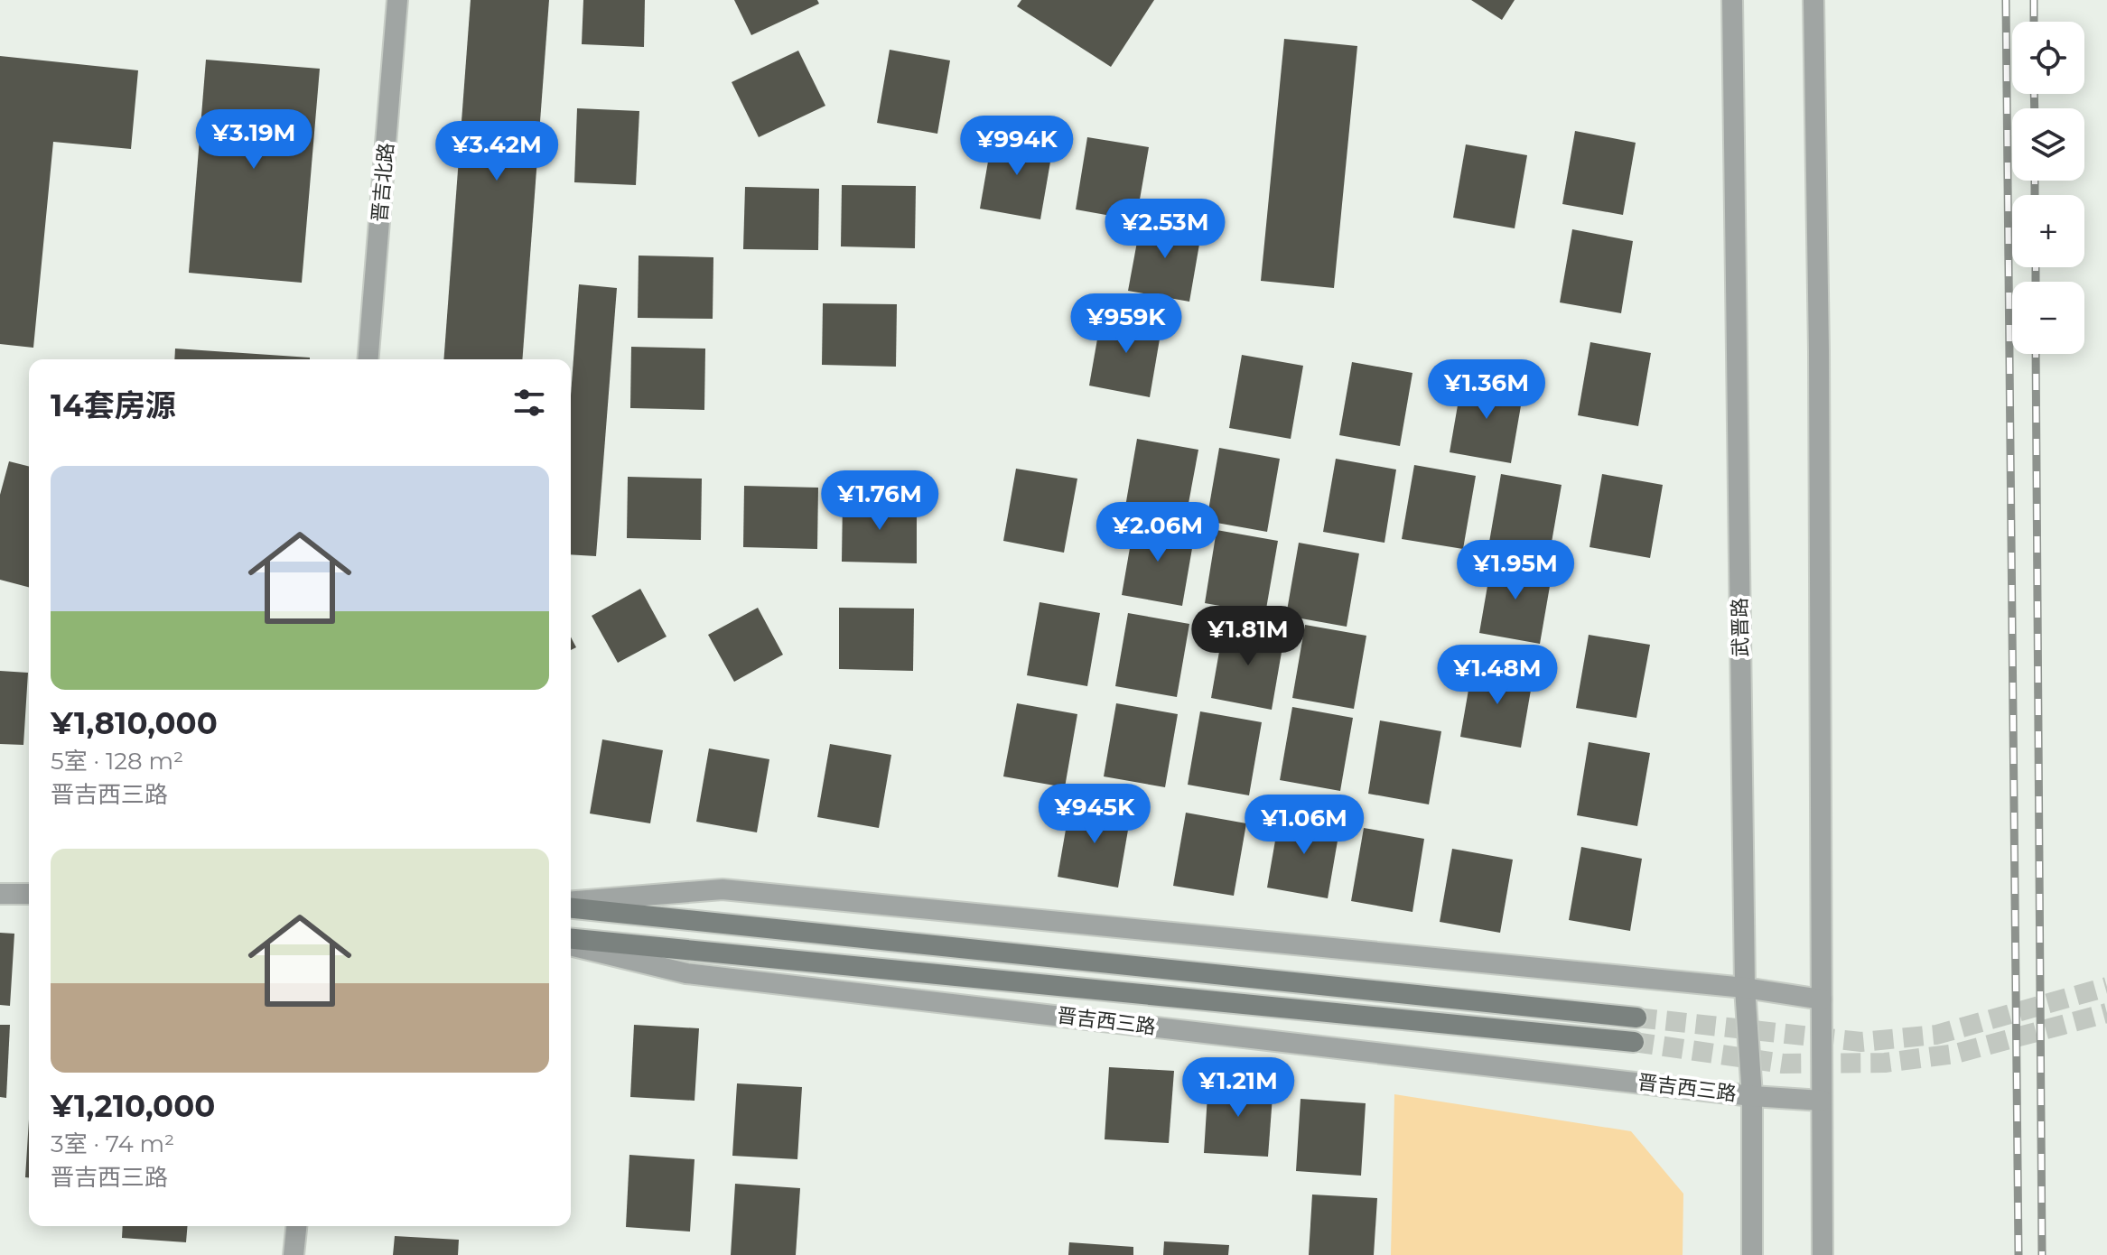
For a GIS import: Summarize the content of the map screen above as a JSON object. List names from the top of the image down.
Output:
{
  "streets": {
    "main road": ["晋吉西三路"],
    "street": ["晋吉北路", "武晋路"]
  },
  "crossings": [
    ["武晋路", "晋吉西三路"]
  ],
  "page": {
    "map_buttons": ["+", "−"],
    "price": [
      "¥3.19M",
      "¥994K",
      "¥3.42M",
      "¥2.53M",
      "¥959K",
      "¥1.36M",
      "¥1.76M",
      "¥2.06M",
      "¥1.95M",
      "¥1.81M",
      "¥1.48M",
      "¥945K",
      "¥1.06M",
      "¥1.21M"
    ],
    "heading": "14套房源",
    "list": [
      {
        "name": "¥1,810,000",
        "note": "5室 · 128 m² · 晋吉西三路"
      },
      {
        "name": "¥1,210,000",
        "note": "3室 · 74 m² · 晋吉西三路"
      }
    ]
  }
}
